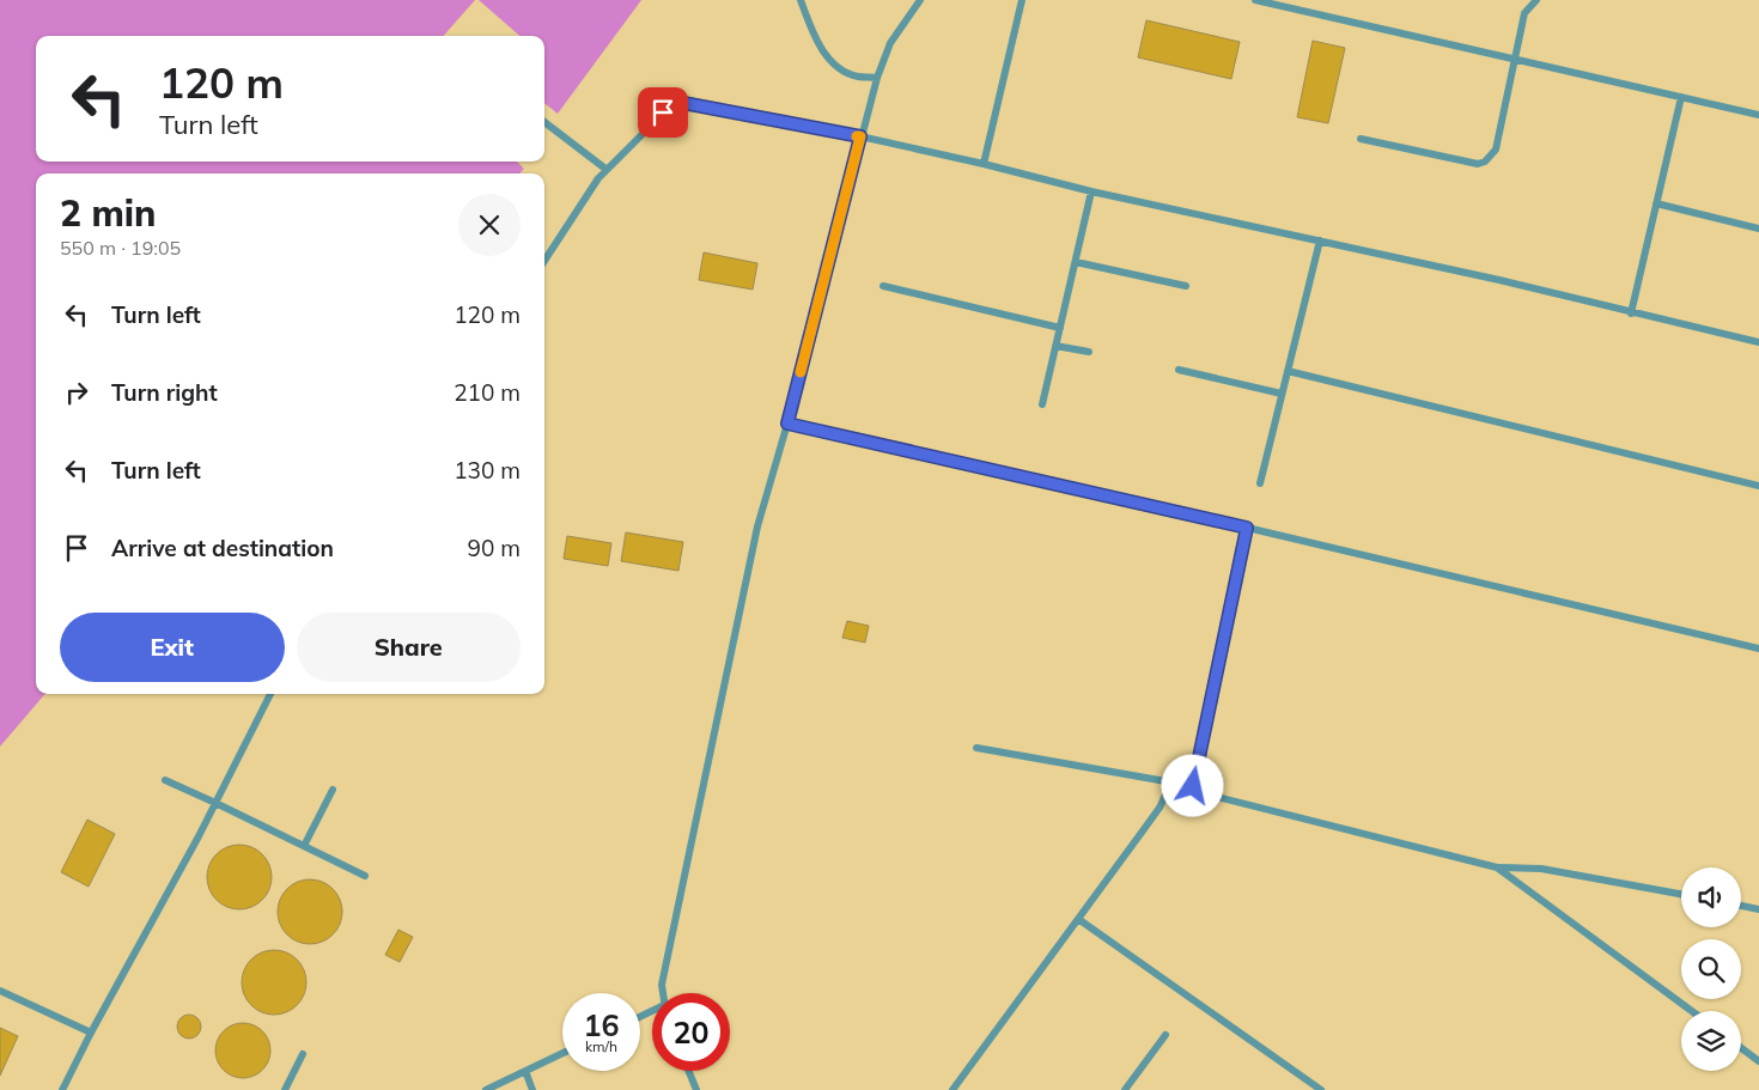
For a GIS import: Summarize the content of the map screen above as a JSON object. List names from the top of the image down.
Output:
{
  "page": {
    "turn": ["120 m", "Turn left"],
    "heading": ["2 min", "550 m · 19:05"],
    "list": [
      {
        "name": "Turn left",
        "value": "120 m"
      },
      {
        "name": "Turn right",
        "value": "210 m"
      },
      {
        "name": "Turn left",
        "value": "130 m"
      },
      {
        "name": "Arrive at destination",
        "value": "90 m"
      }
    ],
    "buttons": ["Exit", "Share"],
    "speed": "16 km/h",
    "limit": "20"
  }
}
